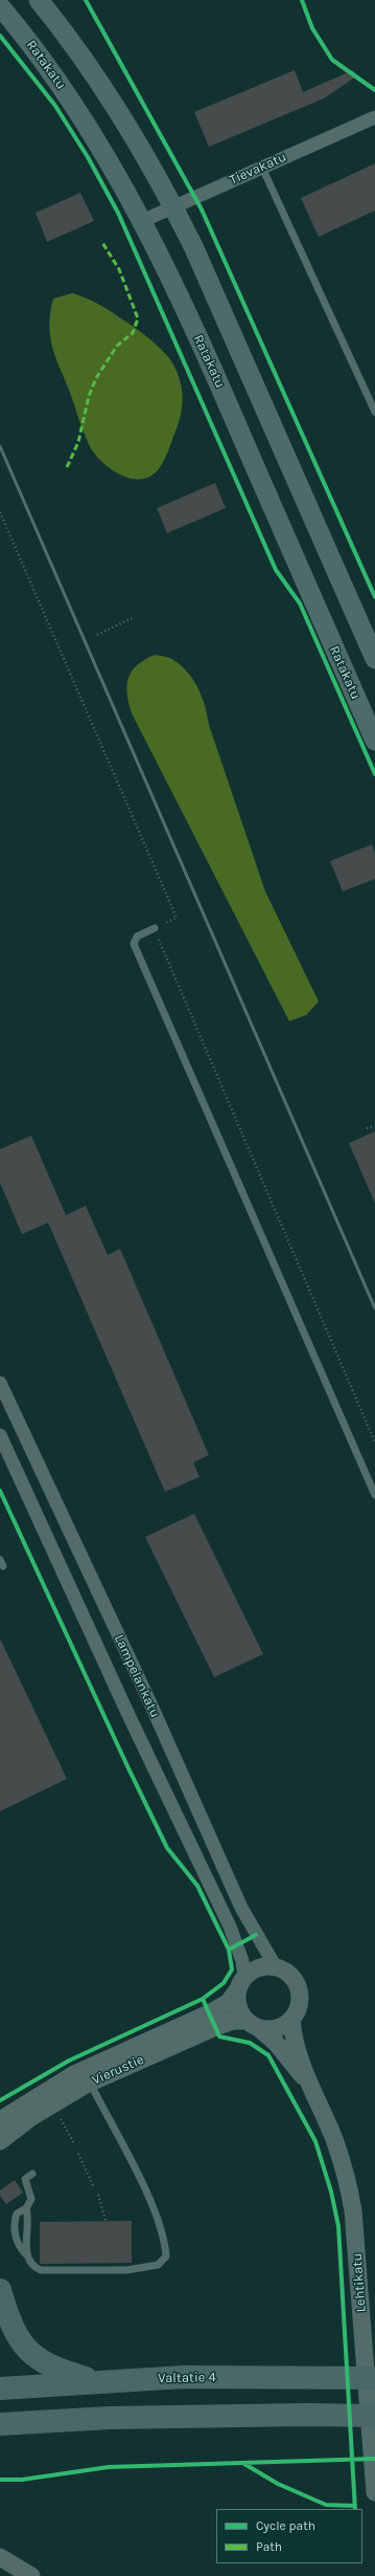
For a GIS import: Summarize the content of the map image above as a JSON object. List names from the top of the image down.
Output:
{
  "streets": {
    "highway": ["Valtatie 4"],
    "main road": ["Ratakatu"],
    "street": [
      "Tievakatu",
      "Lampelankatu",
      "Vierustie",
      "Lehtikatu"
    ]
  },
  "crossings": [
    ["Ratakatu", "Tievakatu"],
    ["Lampelankatu", "Vierustie"],
    ["Lampelankatu", "Lehtikatu"],
    ["Vierustie", "Lehtikatu"]
  ],
  "legend": ["Cycle path", "Path"]
}
